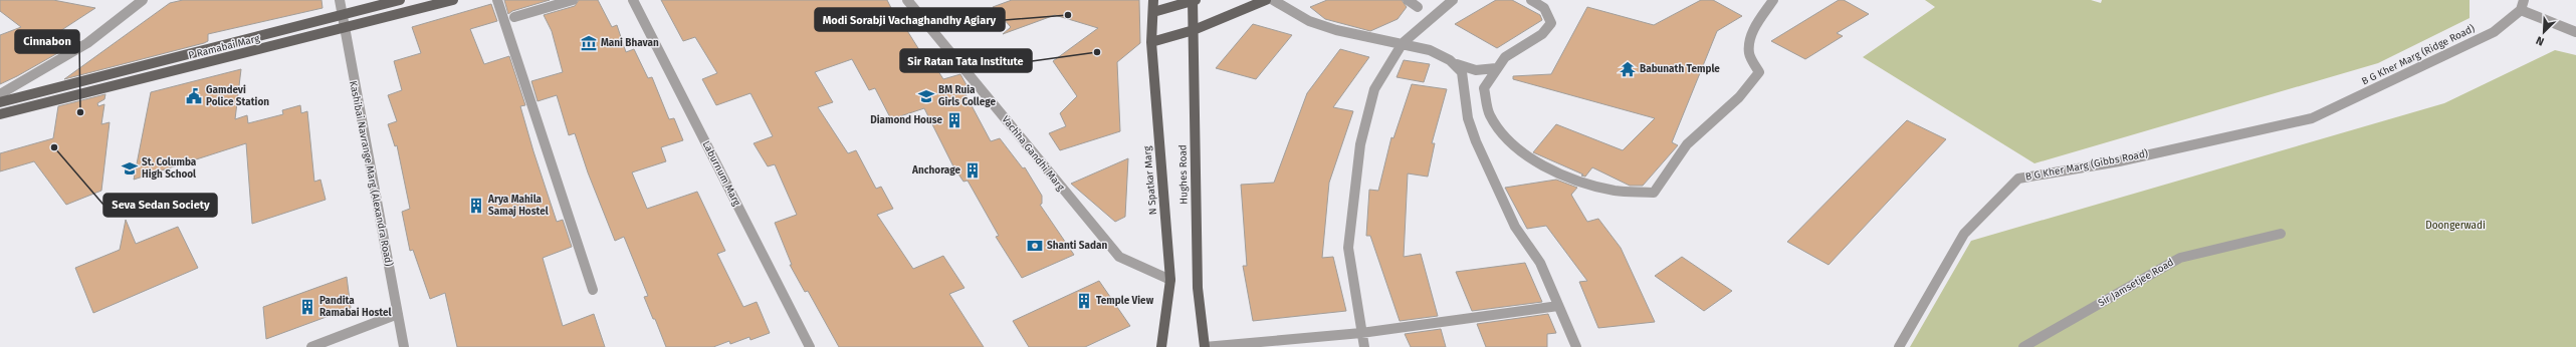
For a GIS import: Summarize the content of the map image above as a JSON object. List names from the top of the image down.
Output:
{
  "streets": {
    "main road": ["P Ramabai Marg", "Hughes Road", "N Spatkar Marg"],
    "street": [
      "B G Kher Marg (Ridge Road)",
      "Vachha Gandhi Marg",
      "B G Kher Marg (Gibbs Road)",
      "Kashibai Navrange Marg (Alexandra Road)",
      "Laburnum Marg",
      "Sir Jamsetjee Road"
    ]
  },
  "crossings": [
    ["P Ramabai Marg", "Kashibai Navrange Marg (Alexandra Road)"],
    ["B G Kher Marg (Ridge Road)", "B G Kher Marg (Gibbs Road)"],
    ["Vachha Gandhi Marg", "N Spatkar Marg"]
  ],
  "parks": ["Doongerwadi"],
  "places": {
    "other": [
      "Modi Sorabji Vachaghandhy Agiary",
      "Sir Ratan Tata Institute",
      "Cinnabon",
      "Seva Sedan Society"
    ],
    "museum": ["Mani Bhavan"],
    "temple": ["Babunath Temple"],
    "public building": ["Gamdevi Police Station"],
    "school or university": ["BM Ruia Girls College", "St. Columba High School"],
    "building": [
      "Diamond House",
      "Anchorage",
      "Arya Mahila Samaj Hostel",
      "Temple View",
      "Pandita Ramabai Hostel"
    ],
    "bank": ["Shanti Sadan"]
  },
  "north": "bottom left"
}
